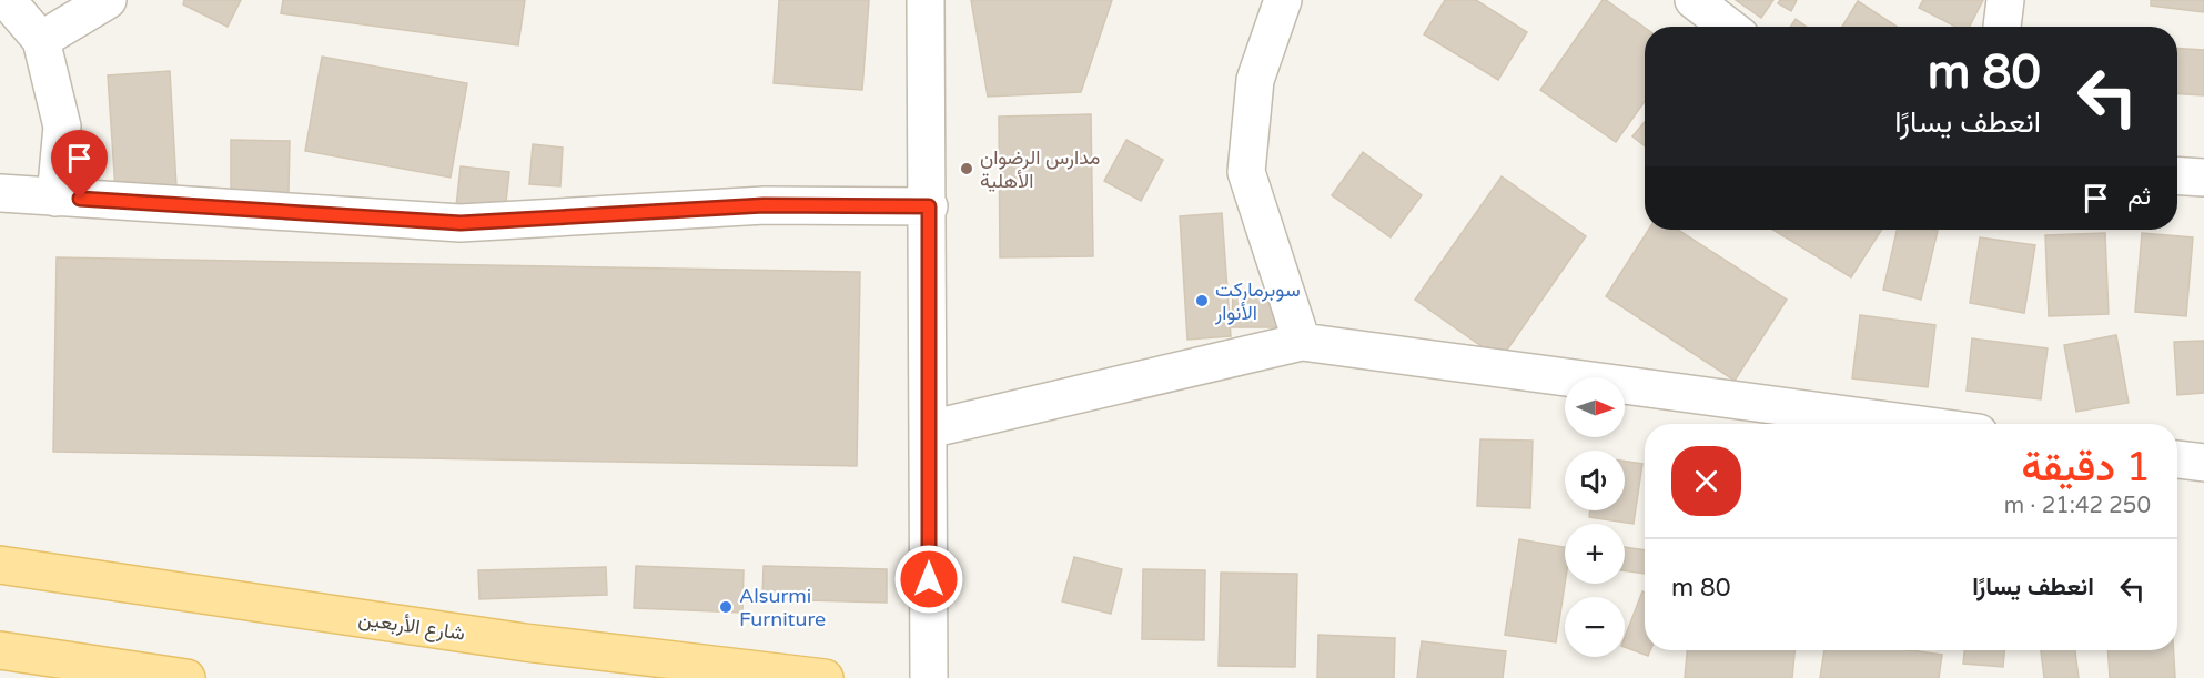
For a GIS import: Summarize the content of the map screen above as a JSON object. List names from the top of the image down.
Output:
{
  "streets": {
    "main road": ["شارع الأربعين"]
  },
  "places": ["مدارس الرضوان الأهلية", "سوبرماركت الأنوار", "Alsurmi Furniture"],
  "north": "right",
  "page": {
    "turn": ["80 m", "انعطف يسارًا"],
    "then": "ثم",
    "map_buttons": ["+", "−"],
    "heading": ["1 دقيقة", "250 m · 21:42"],
    "list": [
      {
        "name": "انعطف يسارًا",
        "value": "80 m"
      }
    ]
  }
}
